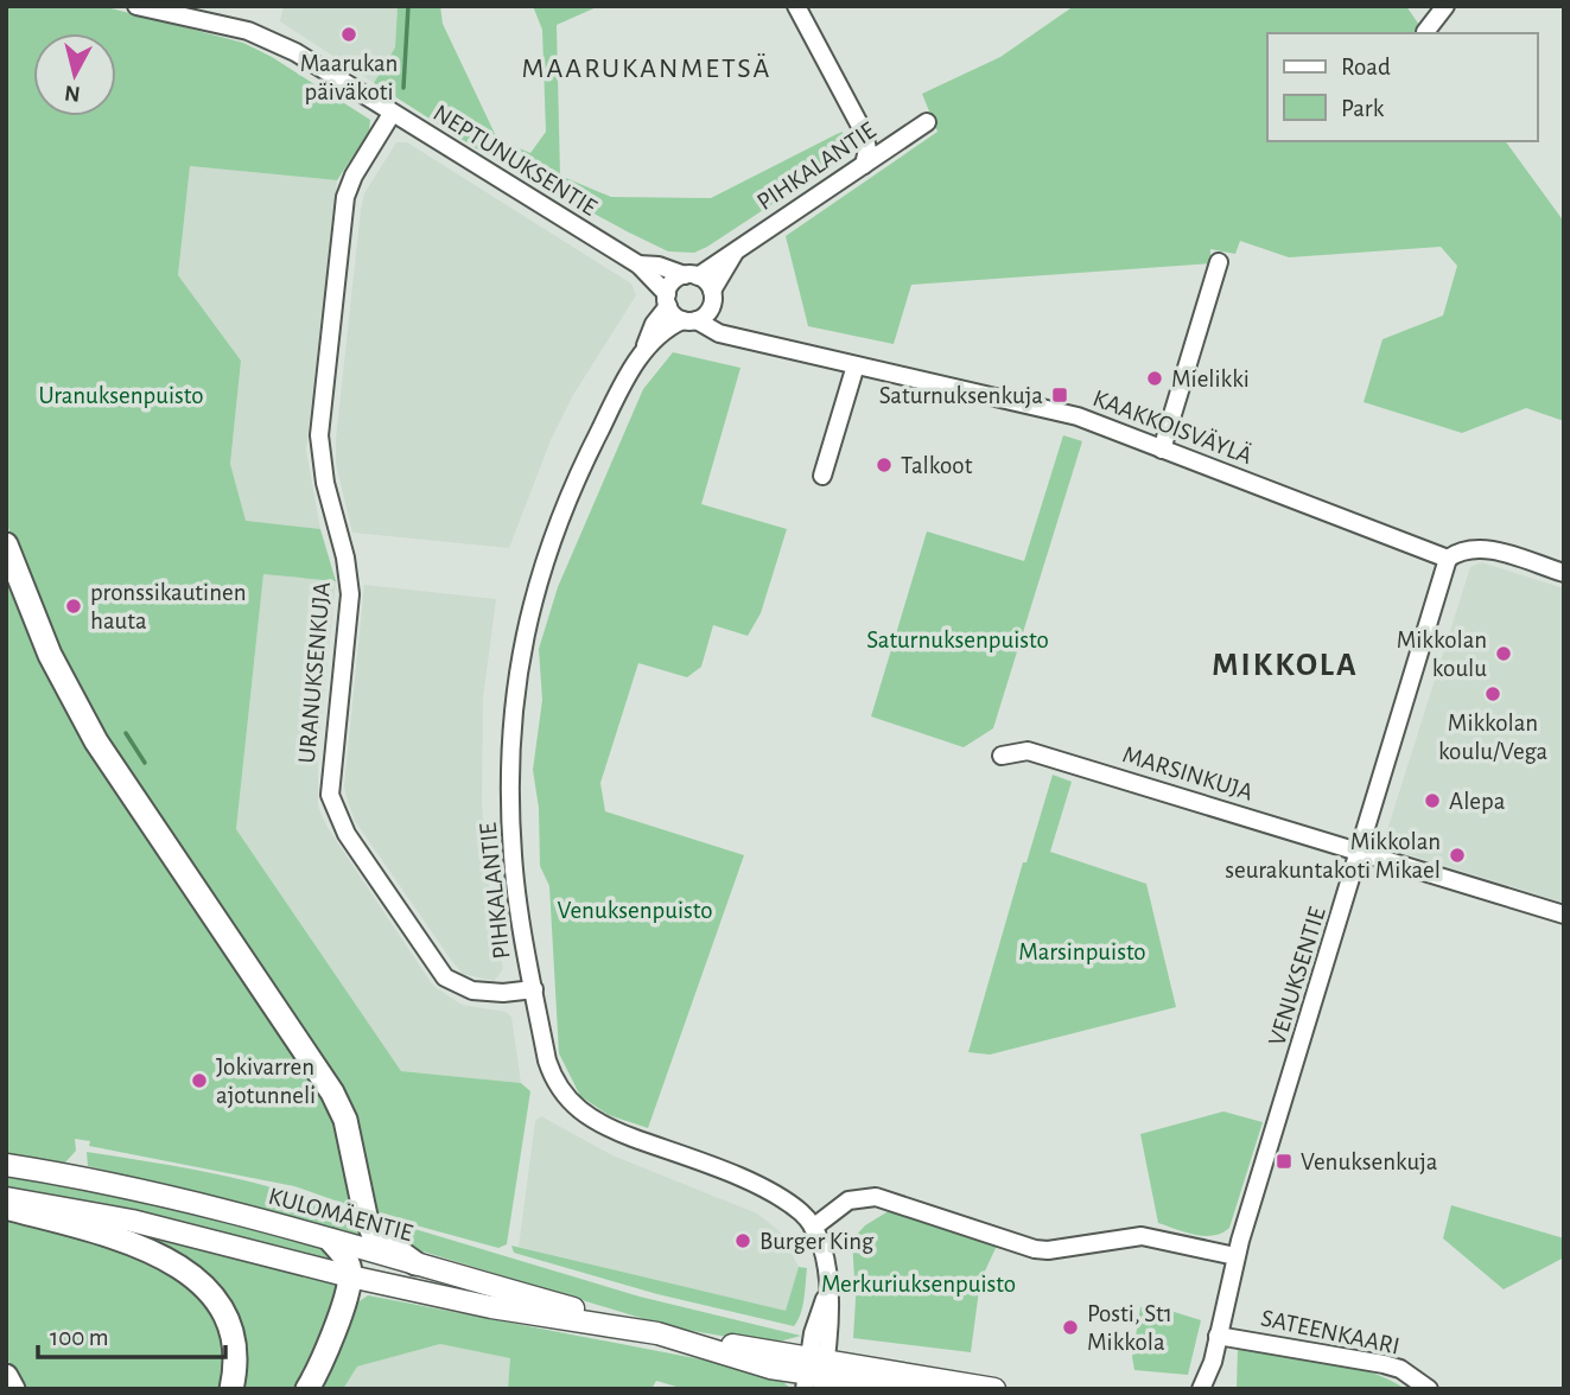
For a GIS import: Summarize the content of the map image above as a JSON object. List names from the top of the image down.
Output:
{
  "streets": {
    "main road": ["KULOMÄENTIE"],
    "street": [
      "NEPTUNUKSENTIE",
      "PIHKALANTIE",
      "KAAKKOISVÄYLÄ",
      "URANUKSENKUJA",
      "MARSINKUJA",
      "VENUKSENTIE",
      "SATEENKAARI"
    ]
  },
  "crossings": [
    ["NEPTUNUKSENTIE", "PIHKALANTIE"],
    ["NEPTUNUKSENTIE", "KAAKKOISVÄYLÄ"],
    ["NEPTUNUKSENTIE", "URANUKSENKUJA"],
    ["PIHKALANTIE", "KAAKKOISVÄYLÄ"],
    ["PIHKALANTIE", "URANUKSENKUJA"],
    ["PIHKALANTIE", "KULOMÄENTIE"],
    ["KAAKKOISVÄYLÄ", "VENUKSENTIE"],
    ["MARSINKUJA", "VENUKSENTIE"],
    ["VENUKSENTIE", "SATEENKAARI"]
  ],
  "districts": ["MAARUKANMETSÄ", "MIKKOLA"],
  "parks": [
    "Uranuksenpuisto",
    "Saturnuksenpuisto",
    "Venuksenpuisto",
    "Marsinpuisto",
    "Merkuriuksenpuisto"
  ],
  "places": {
    "other": [
      "Maarukan päiväkoti",
      "Mielikki",
      "Talkoot",
      "pronssikautinen hauta",
      "Mikkolan koulu",
      "Mikkolan koulu/Vega",
      "Alepa",
      "Mikkolan seurakuntakoti Mikael",
      "Jokivarren ajotunneli",
      "Burger King",
      "Posti, St1 Mikkola"
    ],
    "transit": ["Saturnuksenkuja", "Venuksenkuja"]
  },
  "legend": ["Road", "Park"],
  "scale_bar": "100 m",
  "north": "bottom"
}
